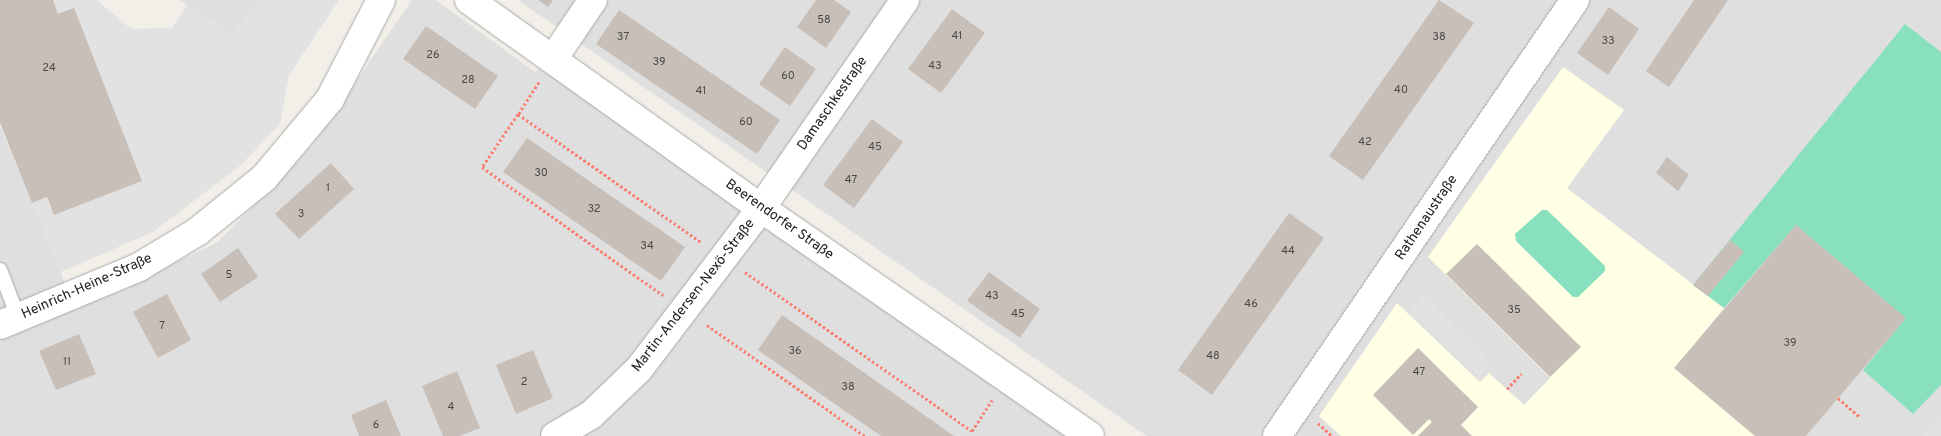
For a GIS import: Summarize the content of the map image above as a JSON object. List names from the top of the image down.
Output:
{
  "streets": {
    "street": [
      "Damaschkestraße",
      "Rathenaustraße",
      "Beerendorfer Straße",
      "Heinrich-Heine-Straße",
      "Martin-Andersen-Nexö-Straße"
    ]
  },
  "crossings": [
    ["Damaschkestraße", "Beerendorfer Straße"],
    ["Damaschkestraße", "Martin-Andersen-Nexö-Straße"],
    ["Beerendorfer Straße", "Martin-Andersen-Nexö-Straße"]
  ],
  "house_numbers": [
    "58",
    "41",
    "37",
    "38",
    "33",
    "26",
    "39",
    "43",
    "24",
    "60",
    "28",
    "40",
    "41",
    "60",
    "42",
    "45",
    "30",
    "47",
    "1",
    "32",
    "3",
    "34",
    "44",
    "5",
    "43",
    "46",
    "35",
    "45",
    "7",
    "39",
    "36",
    "48",
    "11",
    "47",
    "2",
    "38",
    "4",
    "6"
  ]
}
